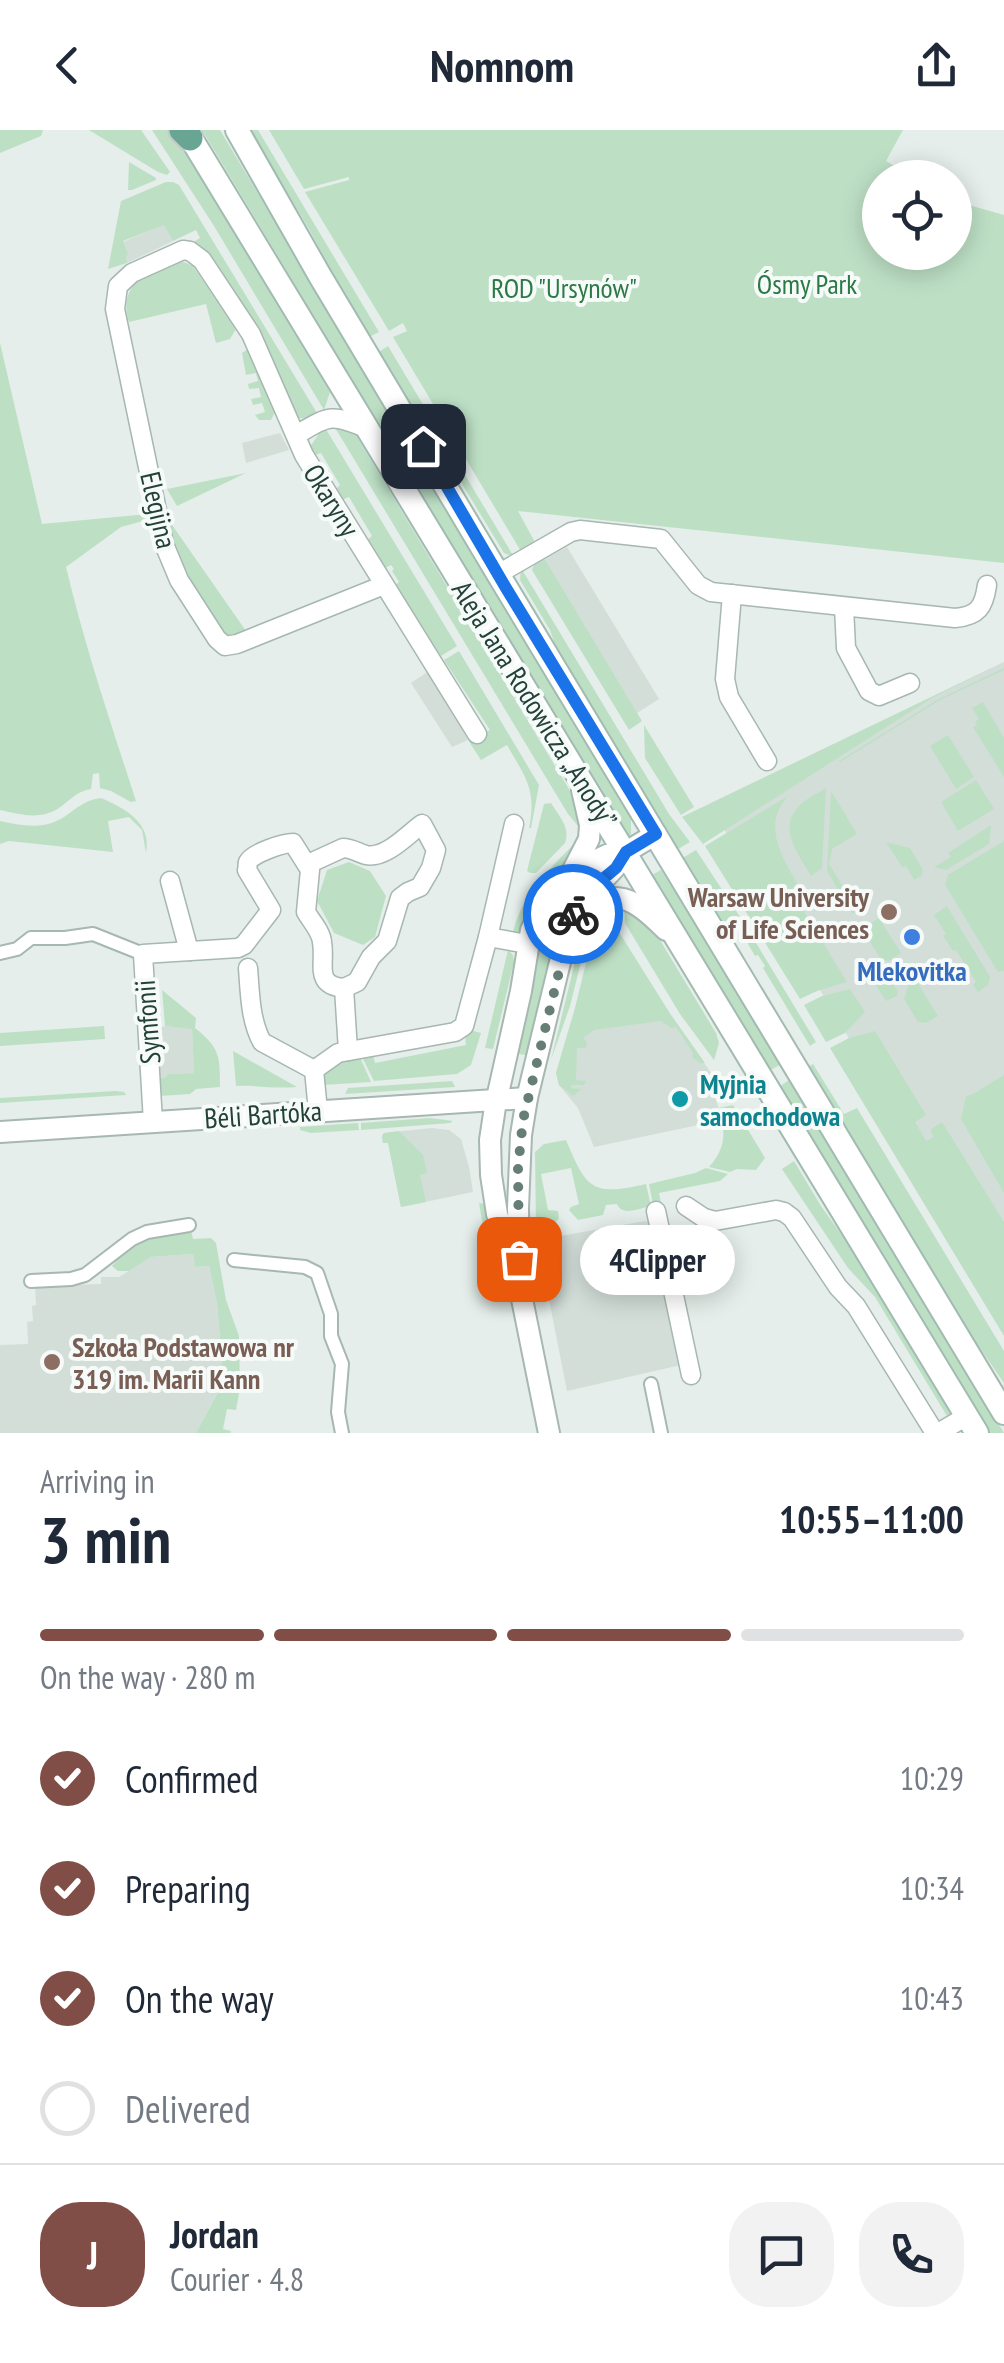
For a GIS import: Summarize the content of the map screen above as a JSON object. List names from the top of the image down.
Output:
{
  "streets": {
    "main road": ["Aleja Jana Rodowicza „Anody”"],
    "street": [
      "Okaryny",
      "Elegijna",
      "Symfonii",
      "Béli Bartóka"
    ]
  },
  "crossings": [
    ["Okaryny", "Elegijna"],
    ["Symfonii", "Béli Bartóka"]
  ],
  "parks": ["Ósmy Park", "ROD \"Ursynów\""],
  "places": [
    "Warsaw University of Life Sciences",
    "Mlekovitka",
    "Myjnia samochodowa",
    "4Clipper",
    "Szkoła Podstawowa nr 319 im. Marii Kann"
  ],
  "page": {
    "header": "Nomnom",
    "bubble": "4Clipper",
    "heading": ["3 min", "Arriving in", "10:55–11:00"],
    "panel": ["Jordan", "Courier · 4.8"],
    "bar": "On the way · 280 m",
    "list": [
      ["Confirmed", "10:29"],
      ["Preparing", "10:34"],
      ["On the way", "10:43"],
      "Delivered"
    ],
    "round": "J"
  }
}
